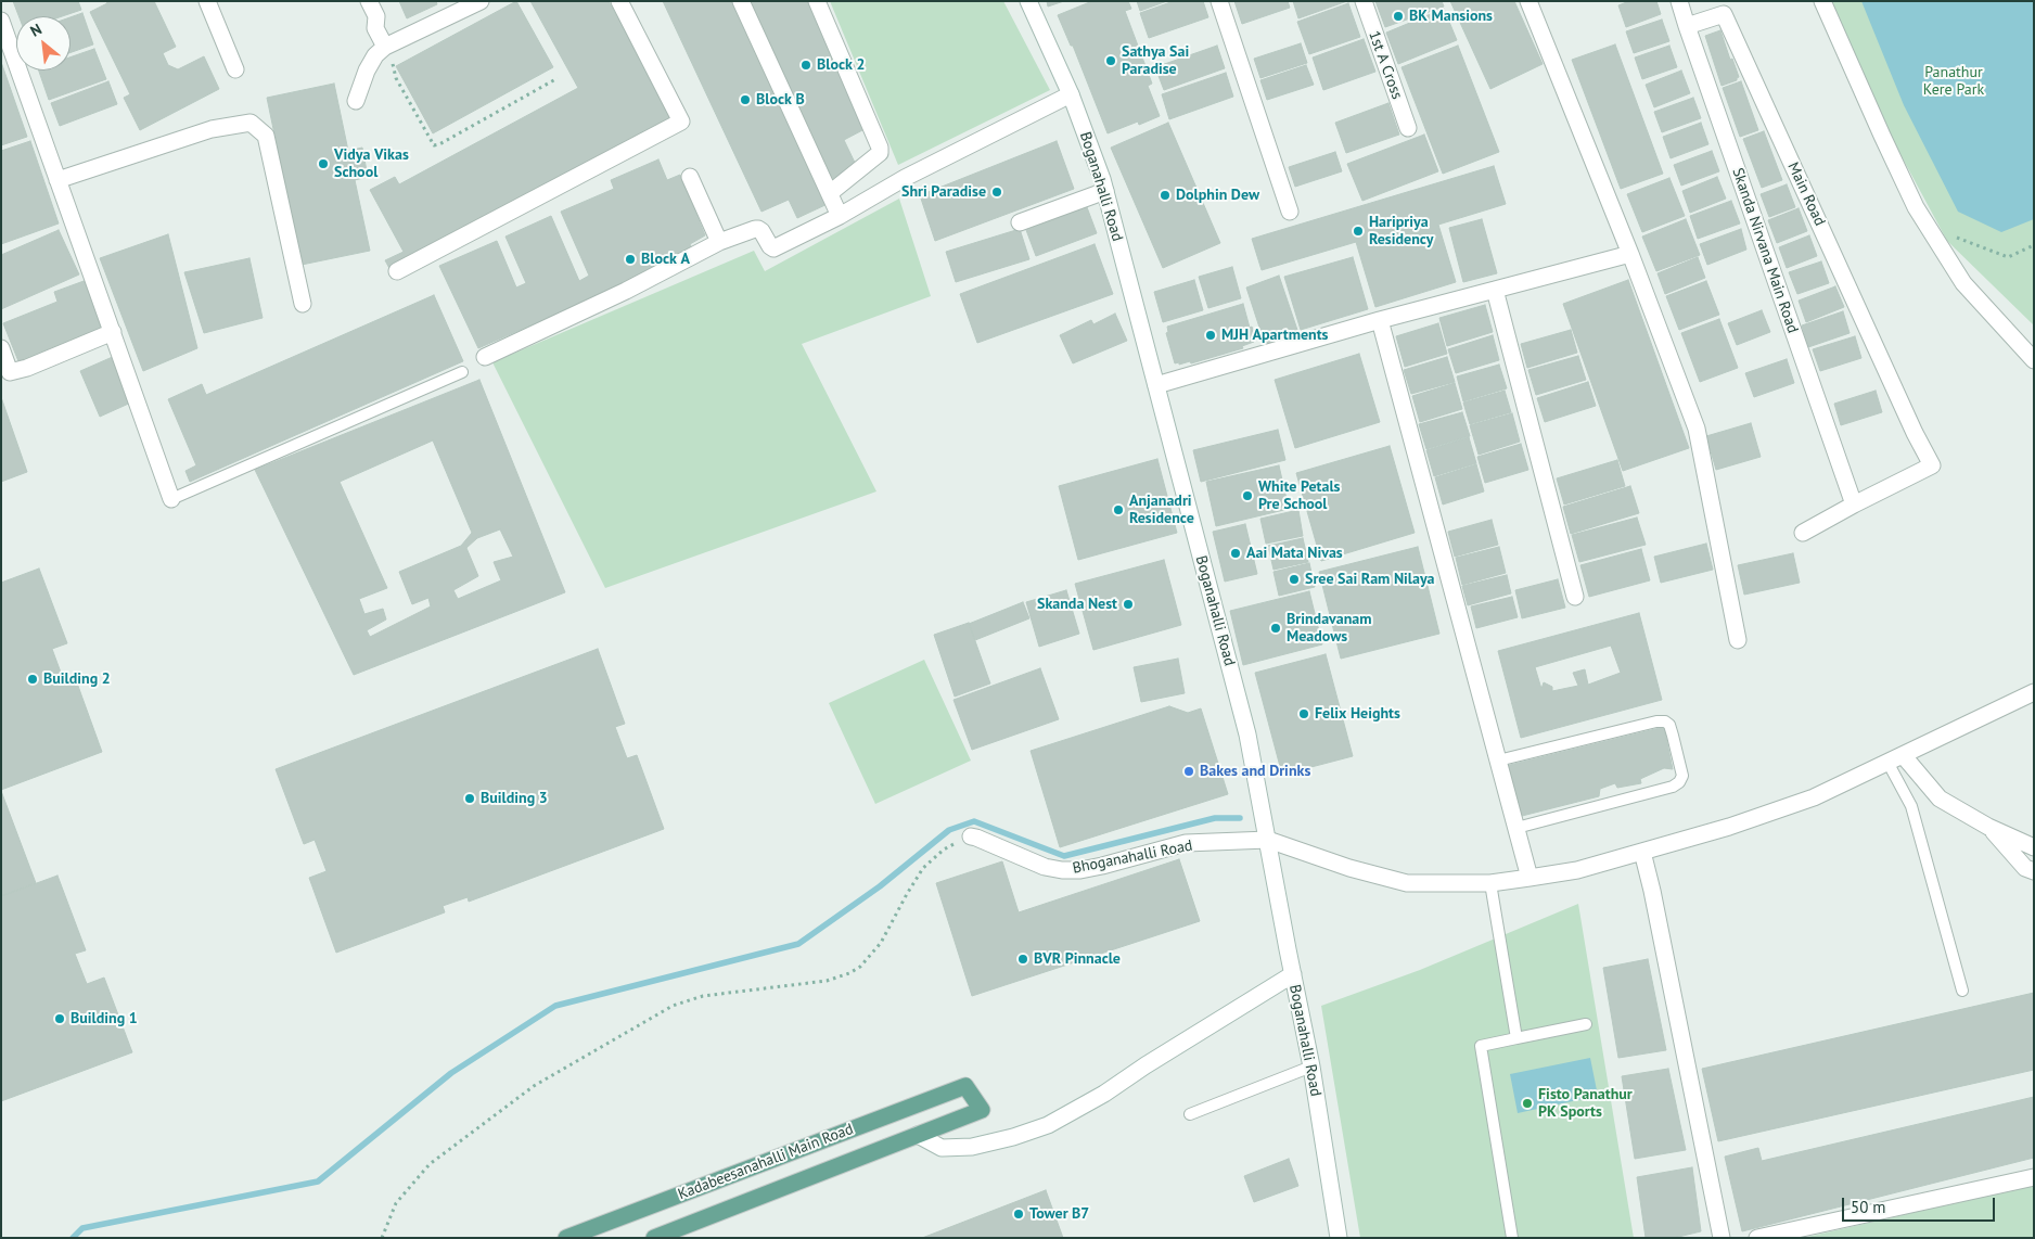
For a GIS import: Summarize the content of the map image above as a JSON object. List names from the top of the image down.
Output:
{
  "streets": {
    "main road": ["Kadabeesanahalli Main Road"],
    "street": [
      "1st A Cross",
      "Boganahalli Road",
      "Main Road",
      "Skanda Nirvana Main Road",
      "Bhoganahalli Road"
    ]
  },
  "crossings": [
    ["Boganahalli Road", "Bhoganahalli Road"],
    ["Main Road", "Skanda Nirvana Main Road"]
  ],
  "parks": ["Panathur Kere Park"],
  "places": [
    "BK Mansions",
    "Sathya Sai Paradise",
    "Block 2",
    "Block B",
    "Vidya Vikas School",
    "Shri Paradise",
    "Dolphin Dew",
    "Haripriya Residency",
    "Block A",
    "MJH Apartments",
    "White Petals Pre School",
    "Anjanadri Residence",
    "Aai Mata Nivas",
    "Sree Sai Ram Nilaya",
    "Skanda Nest",
    "Brindavanam Meadows",
    "Building 2",
    "Felix Heights",
    "Bakes and Drinks",
    "Building 3",
    "BVR Pinnacle",
    "Building 1",
    "Fisto Panathur PK Sports",
    "Tower B7"
  ],
  "scale_bar": "50 m",
  "north": "top left"
}
